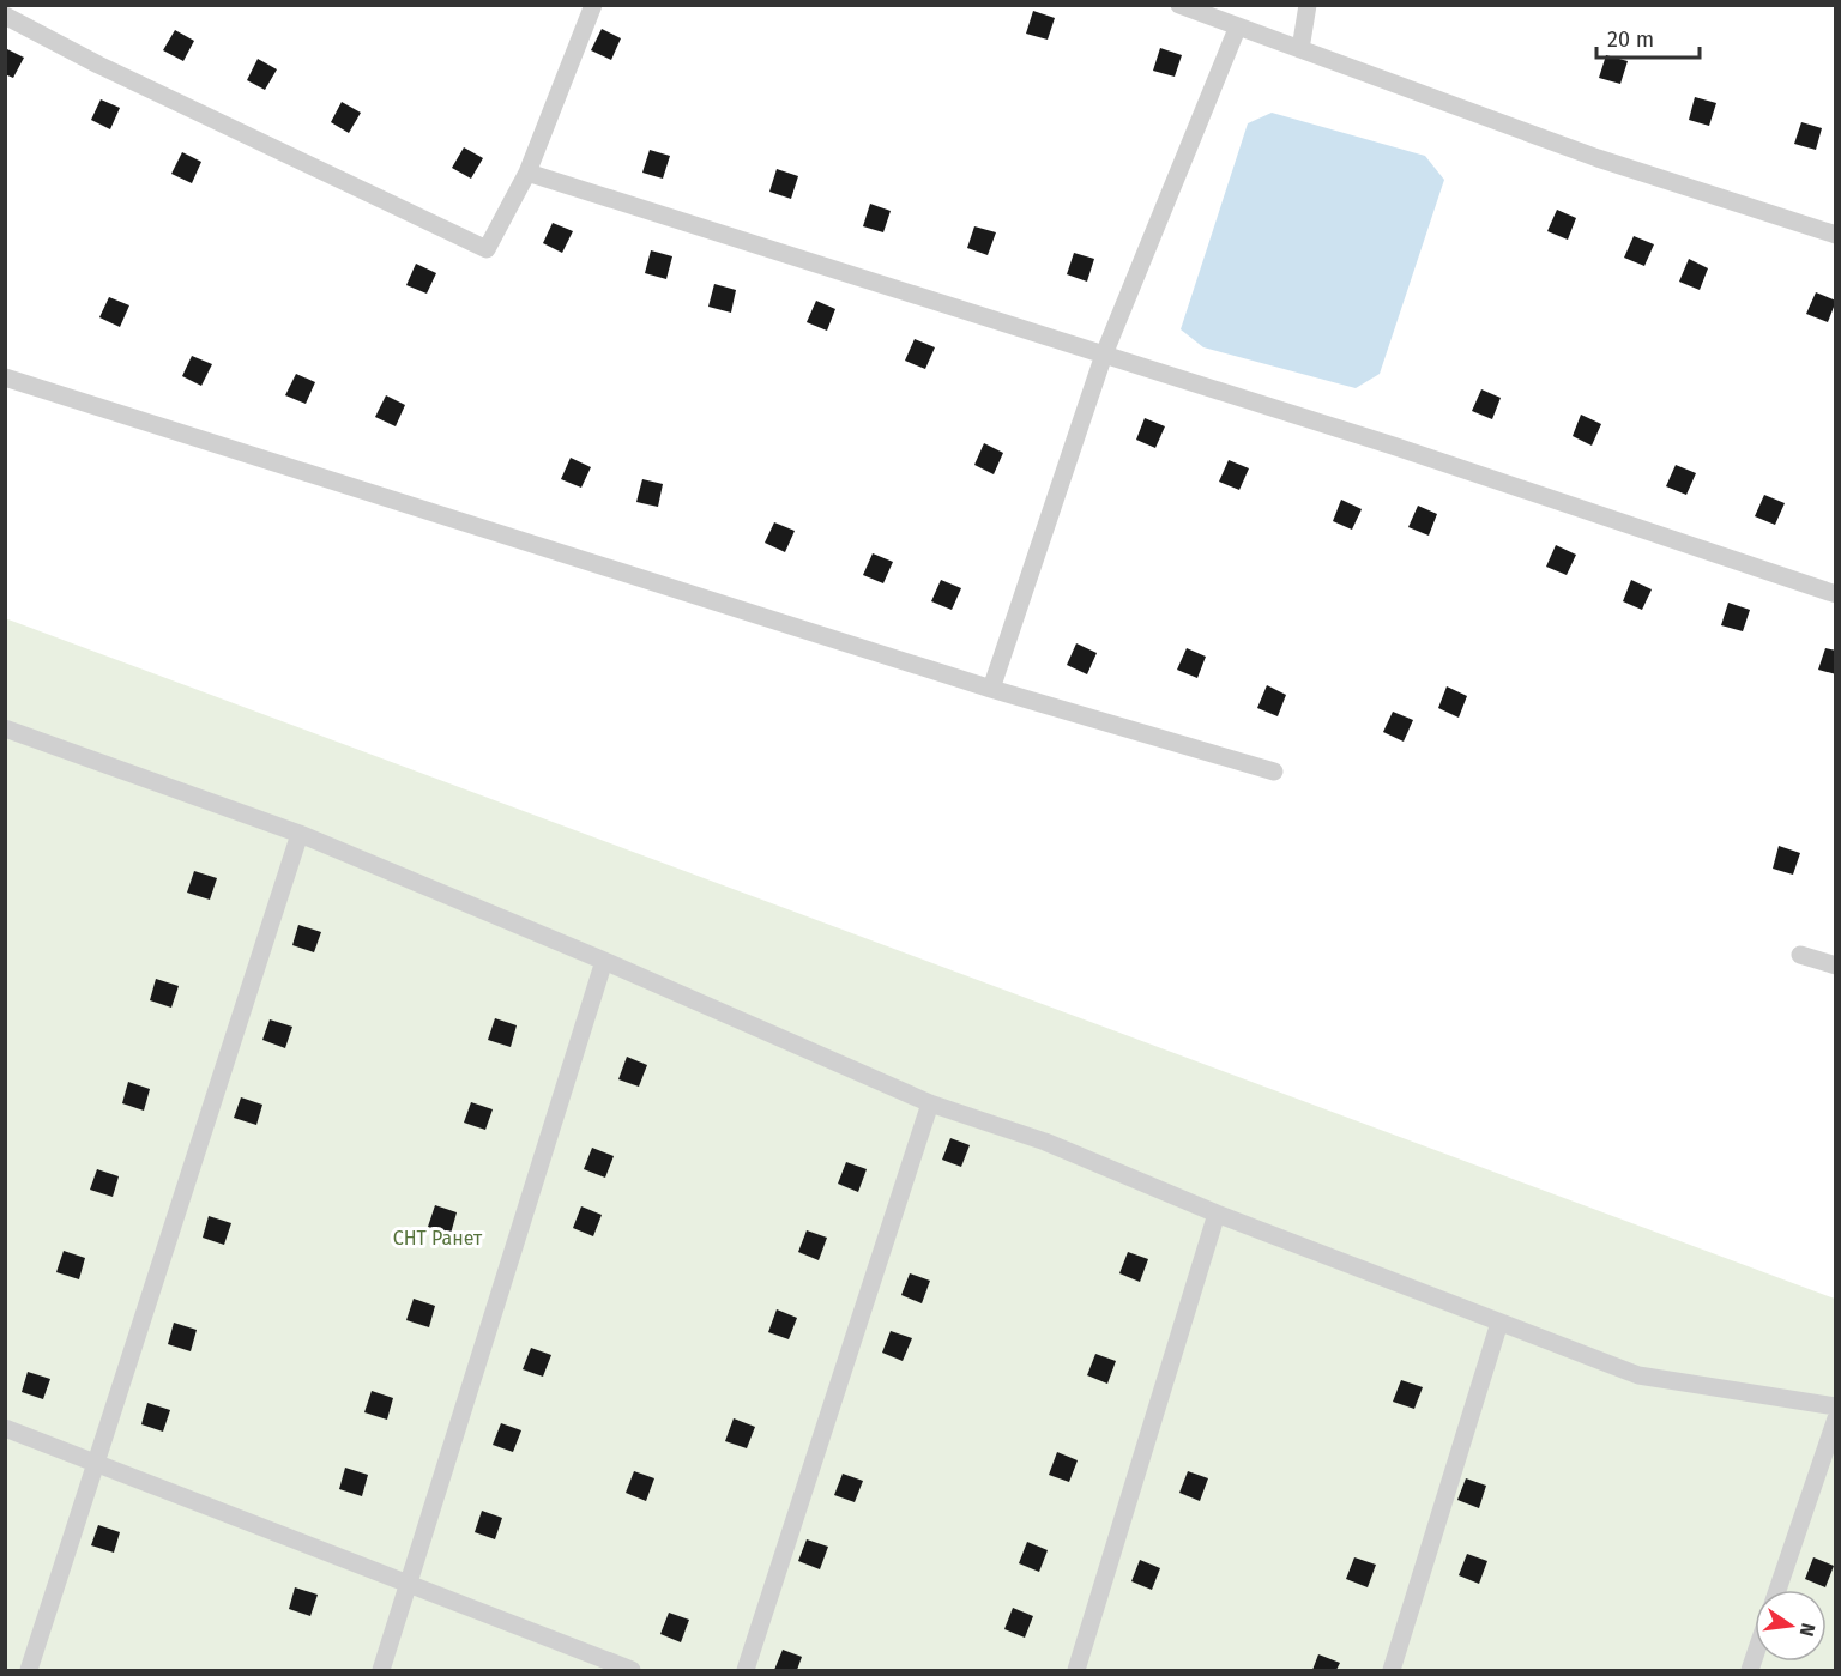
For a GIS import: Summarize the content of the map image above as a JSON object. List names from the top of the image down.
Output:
{
  "parks": ["СНТ Ранет"],
  "scale_bar": "20 m",
  "north": "right"
}
